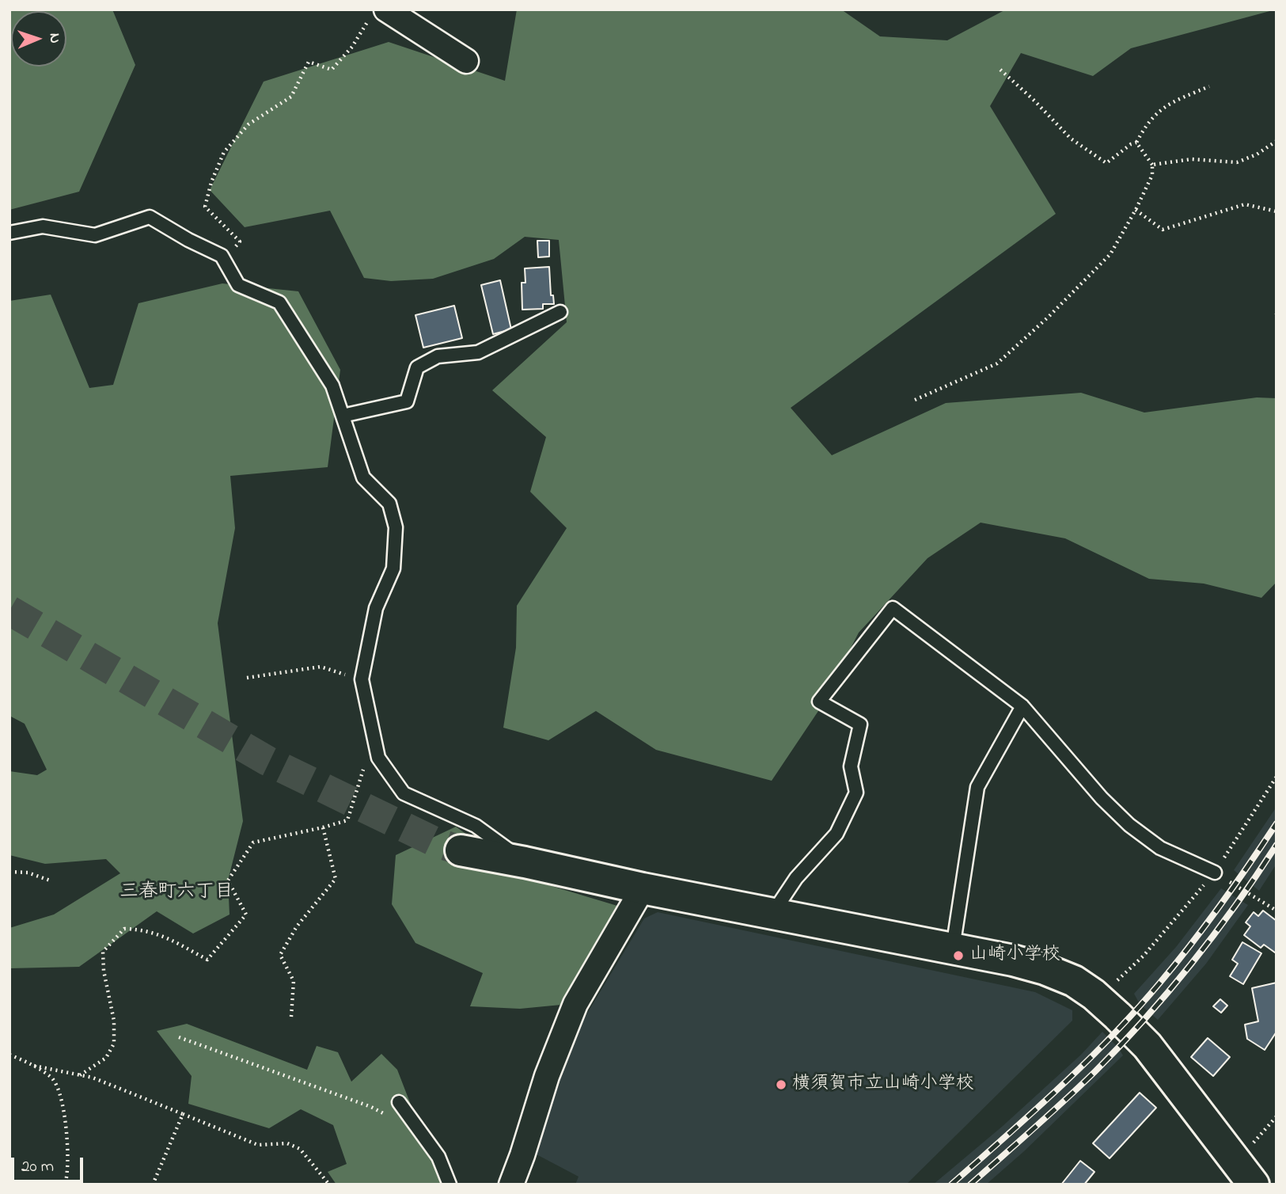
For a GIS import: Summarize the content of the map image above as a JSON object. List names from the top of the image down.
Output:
{
  "districts": ["三春町六丁目"],
  "places": ["山崎小学校", "横須賀市立山崎小学校"],
  "scale_bar": "20 m",
  "north": "right"
}
